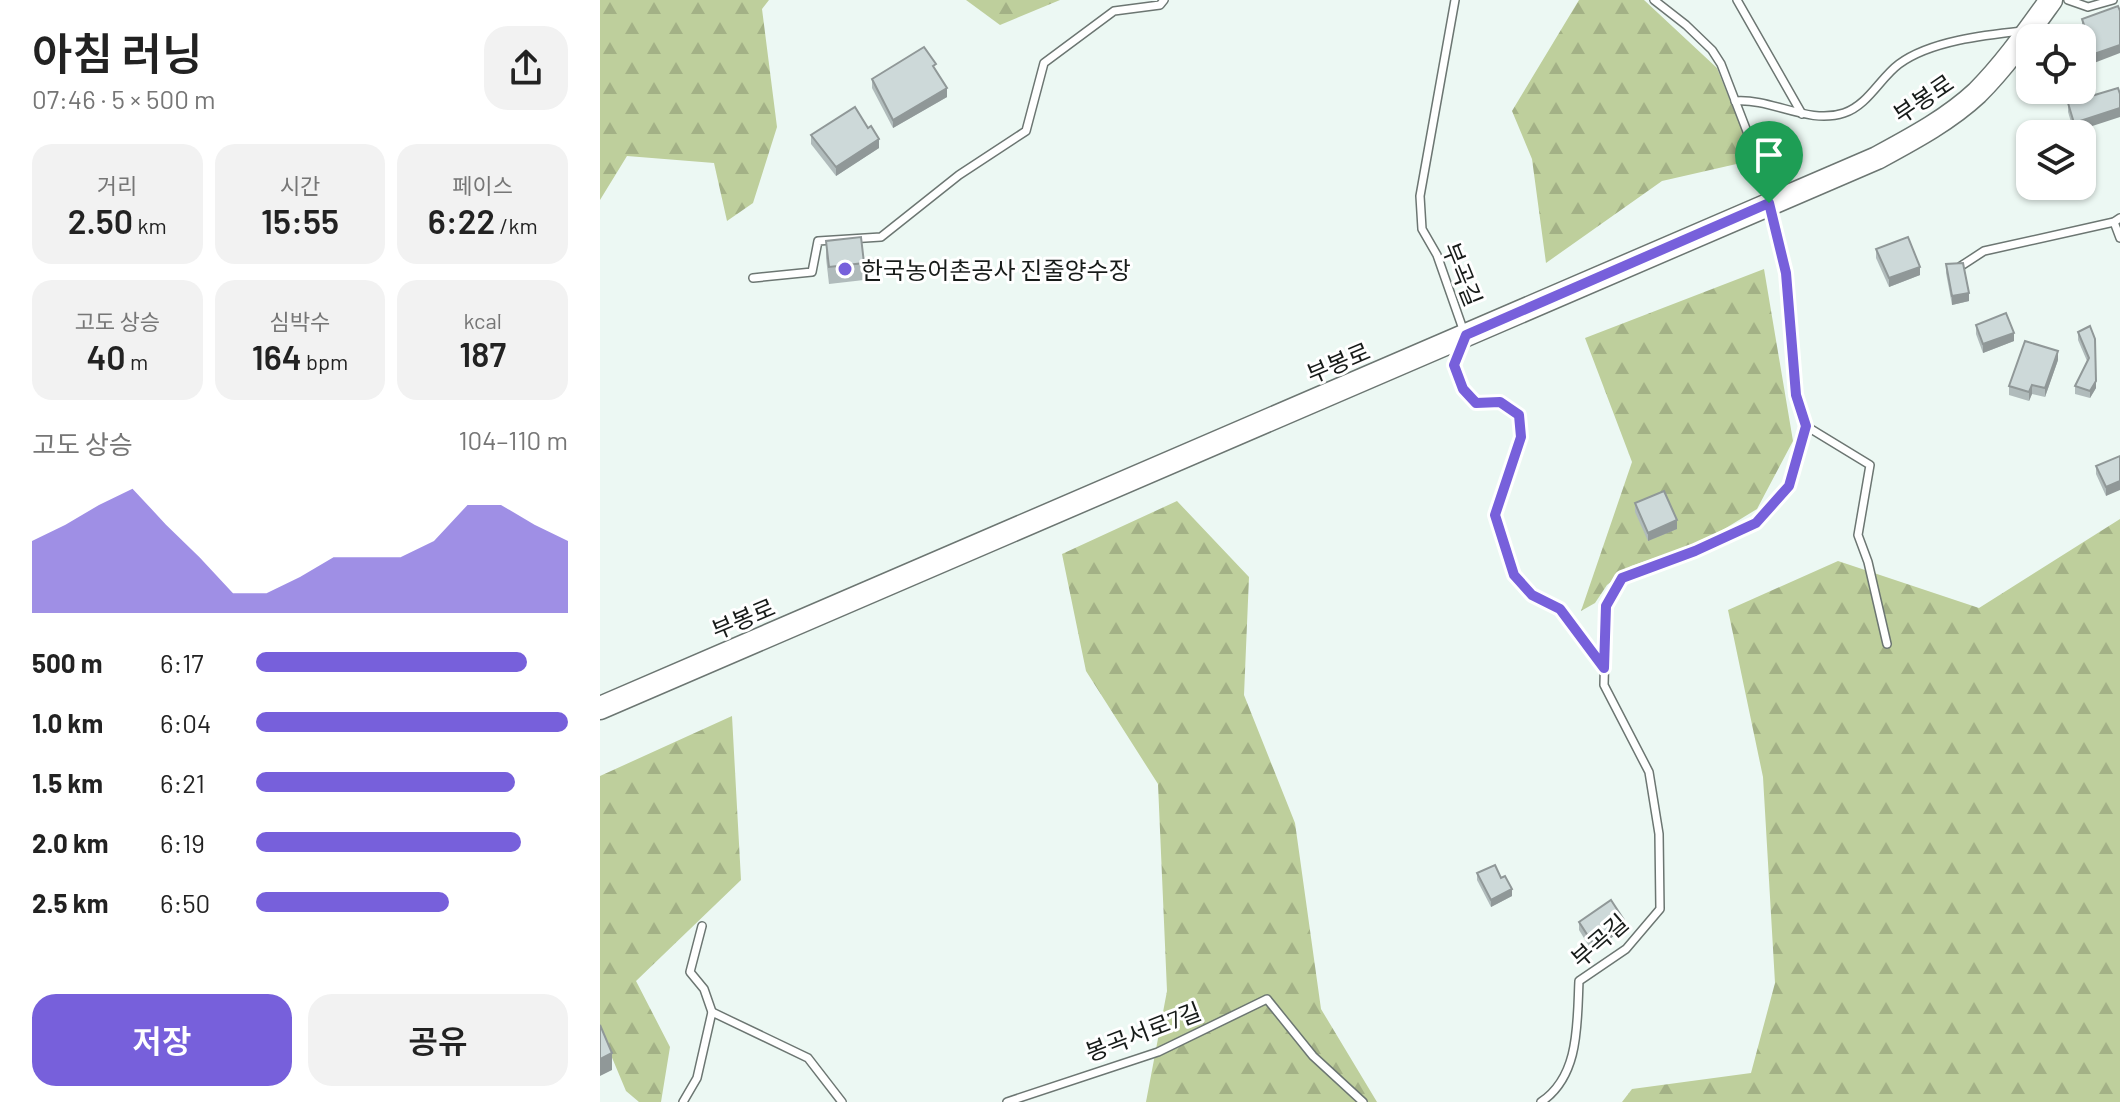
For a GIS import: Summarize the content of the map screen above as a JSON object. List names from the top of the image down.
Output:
{
  "streets": {
    "street": ["부봉로"],
    "lane": ["부곡길", "봉곡서로7길"]
  },
  "crossings": [
    ["부봉로", "부곡길"]
  ],
  "places": ["한국농어촌공사 진줄양수장"],
  "page": {
    "heading": ["아침 러닝", "07:46 · 5 × 500 m"],
    "stats": [
      ["거리", "2.50 km"],
      ["시간", "15:55"],
      ["페이스", "6:22 /km"],
      ["고도 상승", "40 m"],
      ["심박수", "164 bpm"],
      ["kcal", "187"]
    ],
    "chart": ["고도 상승", "104–110 m"],
    "list": [
      {
        "name": "500 m",
        "note": "6:17"
      },
      {
        "name": "1.0 km",
        "note": "6:04"
      },
      {
        "name": "1.5 km",
        "note": "6:21"
      },
      {
        "name": "2.0 km",
        "note": "6:19"
      },
      {
        "name": "2.5 km",
        "note": "6:50"
      }
    ],
    "buttons": ["저장", "공유"]
  }
}
